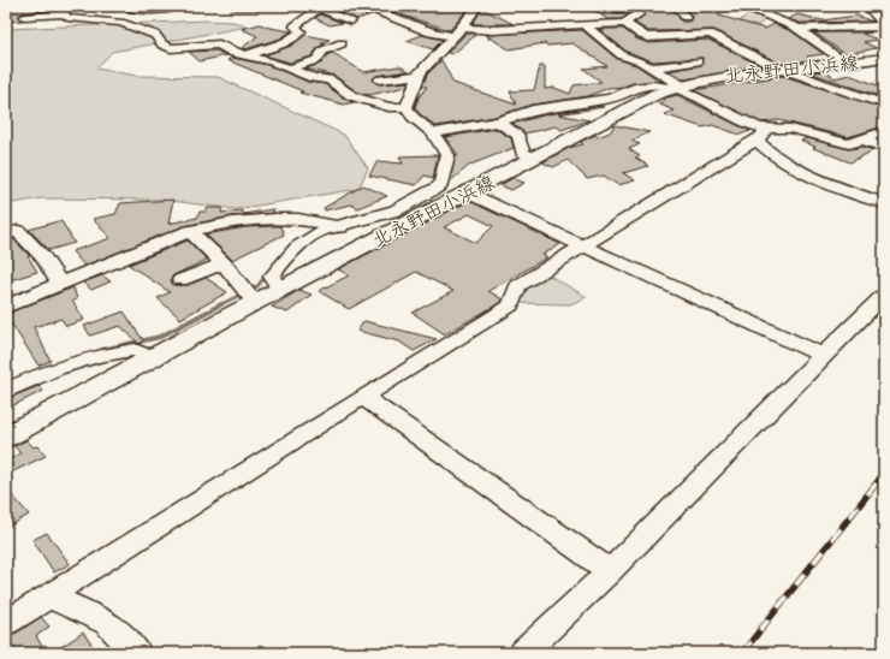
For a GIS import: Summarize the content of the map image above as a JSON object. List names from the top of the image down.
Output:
{
  "streets": {
    "main road": ["北永野田小浜線"]
  }
}
